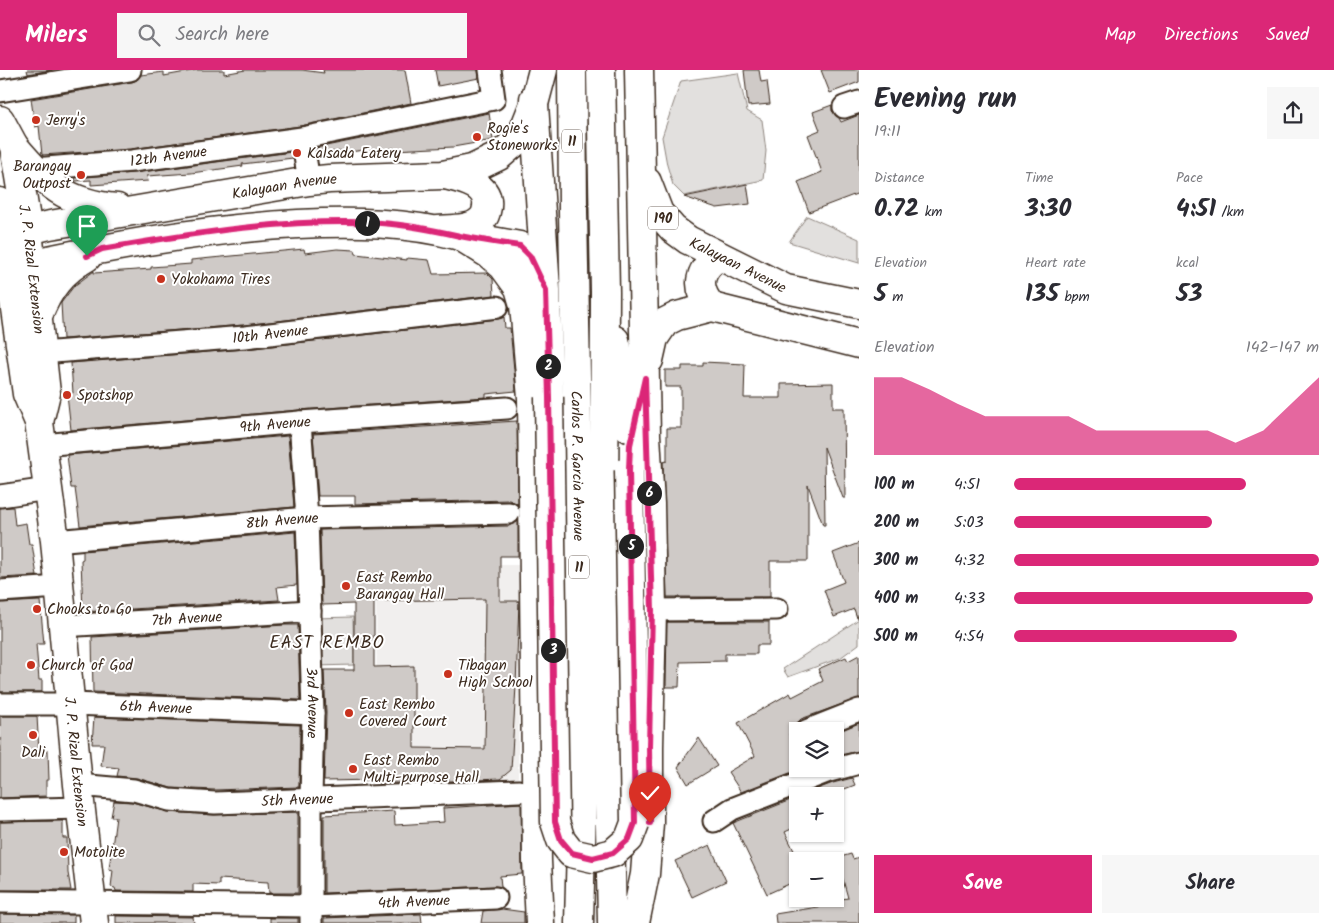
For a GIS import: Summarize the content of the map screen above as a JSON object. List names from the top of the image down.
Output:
{
  "streets": {
    "main road": [
      "11",
      "Kalayaan Avenue",
      "190",
      "J. P. Rizal Extension",
      "Carlos P. Garcia Avenue"
    ],
    "street": [
      "12th Avenue",
      "10th Avenue",
      "9th Avenue",
      "8th Avenue",
      "7th Avenue",
      "3rd Avenue",
      "6th Avenue",
      "5th Avenue",
      "4th Avenue"
    ]
  },
  "crossings": [
    ["Kalayaan Avenue", "J. P. Rizal Extension"],
    ["J. P. Rizal Extension", "10th Avenue"],
    ["J. P. Rizal Extension", "9th Avenue"],
    ["J. P. Rizal Extension", "8th Avenue"],
    ["J. P. Rizal Extension", "7th Avenue"],
    ["J. P. Rizal Extension", "6th Avenue"],
    ["J. P. Rizal Extension", "5th Avenue"],
    ["J. P. Rizal Extension", "4th Avenue"],
    ["9th Avenue", "3rd Avenue"],
    ["8th Avenue", "3rd Avenue"],
    ["7th Avenue", "3rd Avenue"],
    ["3rd Avenue", "6th Avenue"],
    ["3rd Avenue", "5th Avenue"],
    ["3rd Avenue", "4th Avenue"]
  ],
  "districts": ["EAST REMBO"],
  "places": [
    "Jerry's",
    "Rogie's Stoneworks",
    "Kalsada Eatery",
    "Barangay Outpost",
    "Yokohama Tires",
    "Spotshop",
    "East Rembo Barangay Hall",
    "Chooks to Go",
    "Church of God",
    "Tibagan High School",
    "East Rembo Covered Court",
    "Dali",
    "East Rembo Multi-purpose Hall",
    "Motolite"
  ],
  "page": {
    "header": "Milers",
    "search": "Search here",
    "nav": ["Map", "Directions", "Saved"],
    "heading": ["Evening run", "19:11"],
    "stats": [
      ["Distance", "0.72 km"],
      ["Time", "3:30"],
      ["Pace", "4:51 /km"],
      ["Elevation", "5 m"],
      ["Heart rate", "135 bpm"],
      ["kcal", "53"]
    ],
    "pins": [
      "1",
      "2",
      "6",
      "5",
      "3"
    ],
    "chart": ["Elevation", "142–147 m"],
    "list": [
      {
        "name": "100 m",
        "note": "4:51"
      },
      {
        "name": "200 m",
        "note": "5:03"
      },
      {
        "name": "300 m",
        "note": "4:32"
      },
      {
        "name": "400 m",
        "note": "4:33"
      },
      {
        "name": "500 m",
        "note": "4:54"
      }
    ],
    "map_buttons": ["+", "−"],
    "buttons": ["Save", "Share"]
  }
}
